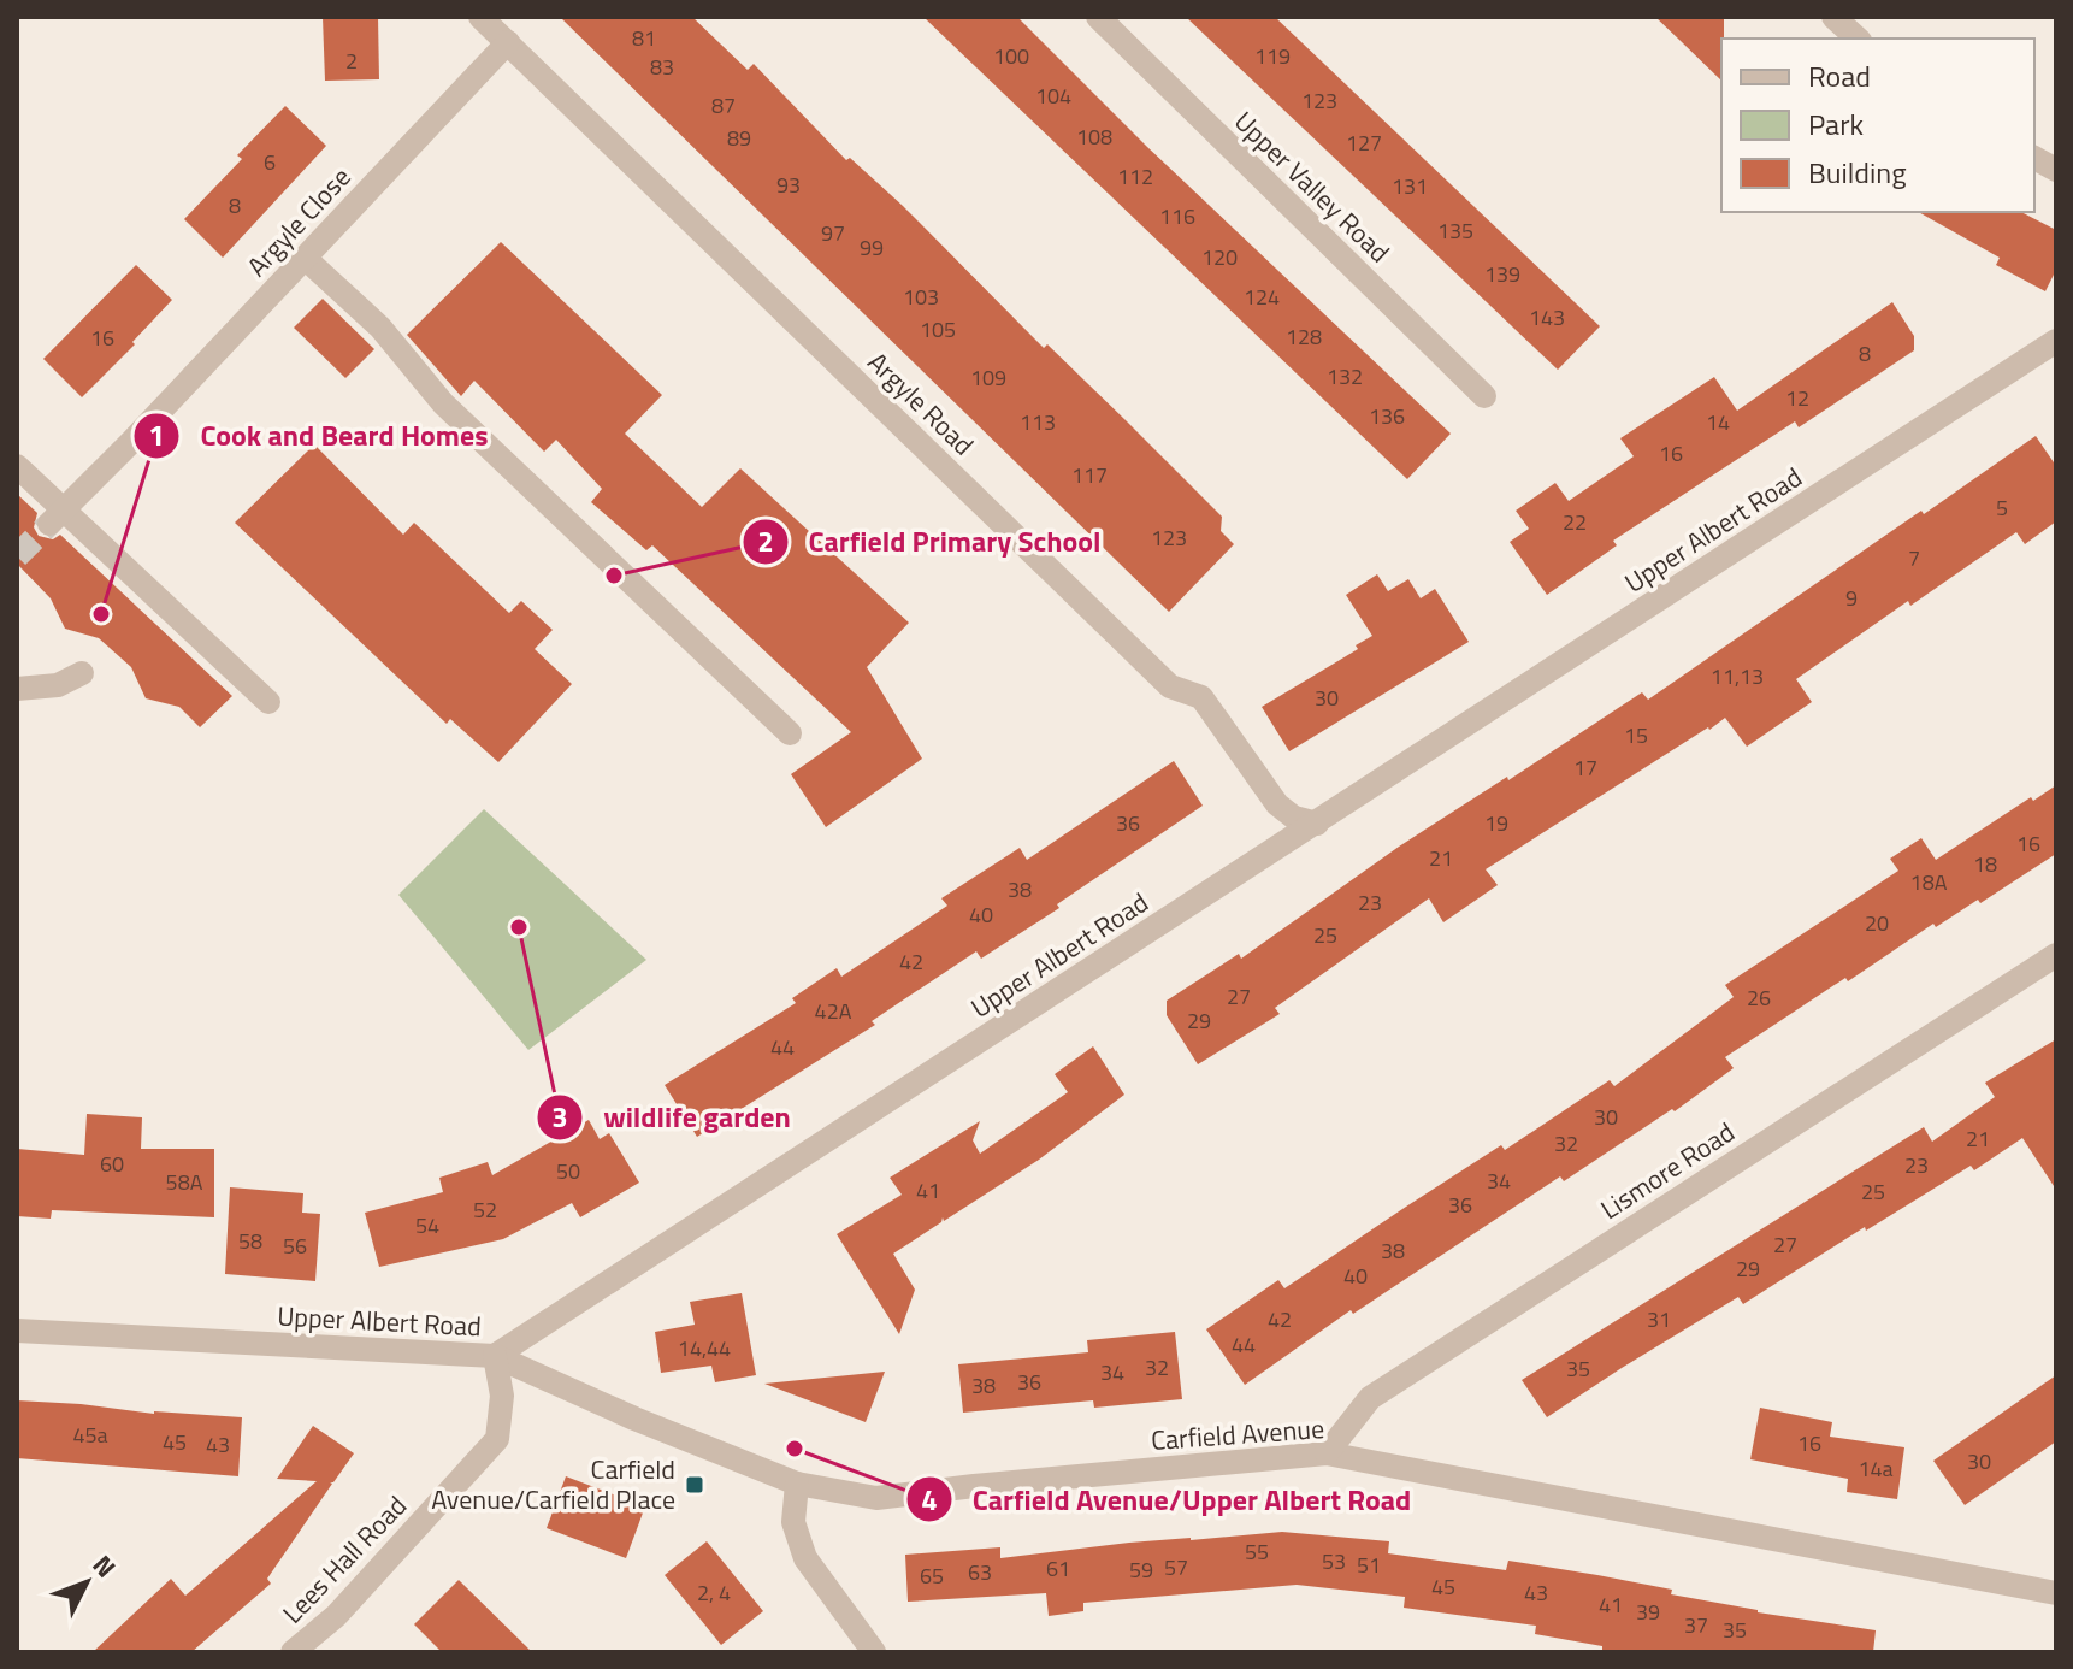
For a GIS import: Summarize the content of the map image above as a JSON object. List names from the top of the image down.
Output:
{
  "streets": {
    "street": [
      "Upper Valley Road",
      "Argyle Close",
      "Argyle Road",
      "Upper Albert Road",
      "Lismore Road",
      "Carfield Avenue",
      "Lees Hall Road"
    ]
  },
  "crossings": [
    ["Argyle Close", "Argyle Road"],
    ["Argyle Road", "Upper Albert Road"],
    ["Upper Albert Road", "Carfield Avenue"],
    ["Upper Albert Road", "Lees Hall Road"],
    ["Lismore Road", "Carfield Avenue"],
    ["Carfield Avenue", "Lees Hall Road"]
  ],
  "places": {
    "other": [
      "Carfield Primary School",
      "Cook and Beard Homes",
      "wildlife garden",
      "Carfield Avenue/Upper Albert Road"
    ],
    "transit": ["Carfield Avenue/Carfield Place"]
  },
  "house_numbers": [
    "81",
    "100",
    "119",
    "2",
    "83",
    "104",
    "123",
    "87",
    "108",
    "89",
    "127",
    "6",
    "112",
    "93",
    "131",
    "8",
    "116",
    "135",
    "97",
    "99",
    "120",
    "139",
    "103",
    "124",
    "143",
    "105",
    "128",
    "16",
    "8",
    "132",
    "109",
    "12",
    "136",
    "113",
    "14",
    "16",
    "117",
    "5",
    "22",
    "123",
    "7",
    "9",
    "11,13",
    "30",
    "15",
    "17",
    "36",
    "19",
    "16",
    "21",
    "18",
    "18A",
    "38",
    "23",
    "40",
    "20",
    "25",
    "42",
    "27",
    "26",
    "42A",
    "29",
    "44",
    "30",
    "21",
    "32",
    "60",
    "23",
    "50",
    "34",
    "58A",
    "41",
    "25",
    "36",
    "52",
    "54",
    "58",
    "27",
    "56",
    "38",
    "29",
    "40",
    "42",
    "31",
    "44",
    "14,44",
    "32",
    "35",
    "34",
    "36",
    "38",
    "45a",
    "45",
    "16",
    "43",
    "30",
    "14a",
    "55",
    "53",
    "51",
    "57",
    "61",
    "59",
    "63",
    "65",
    "45",
    "2, 4",
    "43",
    "41",
    "39",
    "37",
    "35"
  ],
  "legend": ["Road", "Park", "Building"],
  "north": "top right"
}
